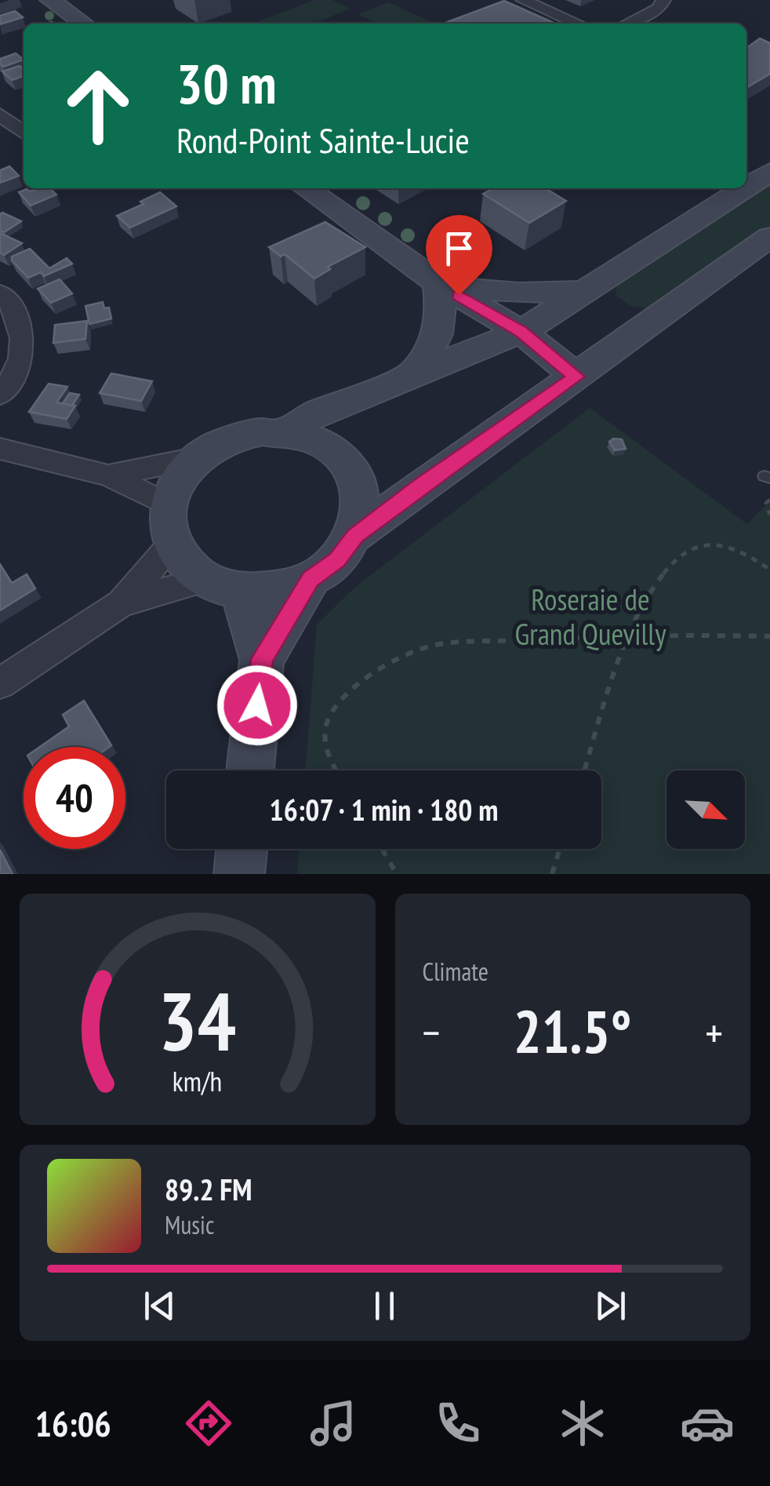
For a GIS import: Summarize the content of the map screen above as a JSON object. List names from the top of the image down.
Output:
{
  "parks": ["Roseraie de Grand Quevilly"],
  "north": "bottom right",
  "page": {
    "turn": ["30 m", "Rond-Point Sainte-Lucie"],
    "limit": "40",
    "trip": "16:07 · 1 min · 180 m",
    "tile": "Climate",
    "heat": ["−", "21.5°", "+"],
    "song": ["89.2 FM", "Music"],
    "tabs": "16:06",
    "gauge": ["34", "km/h"]
  }
}
